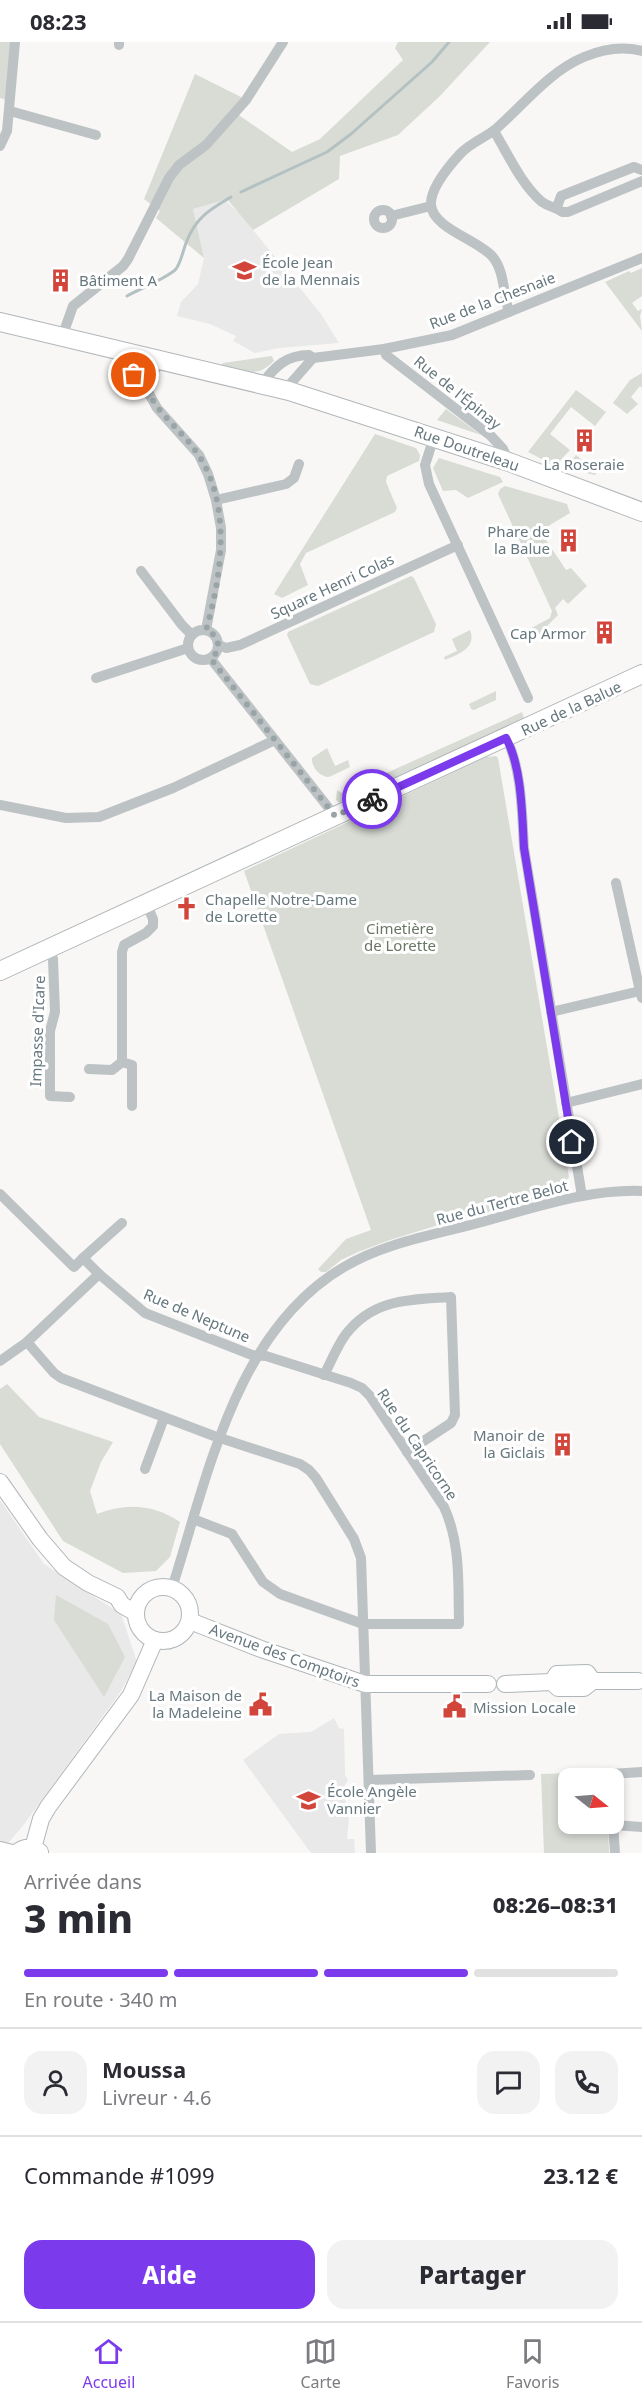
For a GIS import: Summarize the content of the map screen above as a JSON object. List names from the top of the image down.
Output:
{
  "streets": {
    "main road": ["Rue Doutreleau", "Rue de la Balue"],
    "street": [
      "Rue de la Chesnaie",
      "Rue de l'Épinay",
      "Square Henri Colas",
      "Impasse d'Icare",
      "Rue du Tertre Belot",
      "Rue de Neptune",
      "Rue du Capricorne",
      "Avenue des Comptoirs"
    ]
  },
  "crossings": [
    ["Rue de la Chesnaie", "Rue de l'Épinay"],
    ["Rue de la Chesnaie", "Rue Doutreleau"],
    ["Rue de l'Épinay", "Rue Doutreleau"],
    ["Rue de la Balue", "Impasse d'Icare"],
    ["Rue de la Balue", "Rue du Tertre Belot"],
    ["Rue du Tertre Belot", "Rue de Neptune"],
    ["Rue du Tertre Belot", "Rue du Capricorne"],
    ["Rue du Tertre Belot", "Avenue des Comptoirs"],
    ["Rue de Neptune", "Rue du Capricorne"]
  ],
  "parks": ["Cimetière de Lorette"],
  "places": {
    "school or university": ["École Jean de la Mennais", "École Angèle Vannier"],
    "building": [
      "Bâtiment A",
      "La Roseraie",
      "Phare de la Balue",
      "Cap Armor",
      "Manoir de la Giclais"
    ],
    "church": ["Chapelle Notre-Dame de Lorette"],
    "public building": ["La Maison de la Madeleine", "Mission Locale"]
  },
  "north": "right",
  "page": {
    "status": "08:23",
    "heading": ["3 min", "Arrivée dans", "08:26–08:31"],
    "panel": [
      "Moussa",
      "Livreur · 4.6",
      "Commande #1099",
      "23.12 €"
    ],
    "bar": "En route · 340 m",
    "buttons": ["Aide", "Partager"],
    "tabs": ["Accueil", "Carte", "Favoris"]
  }
}
